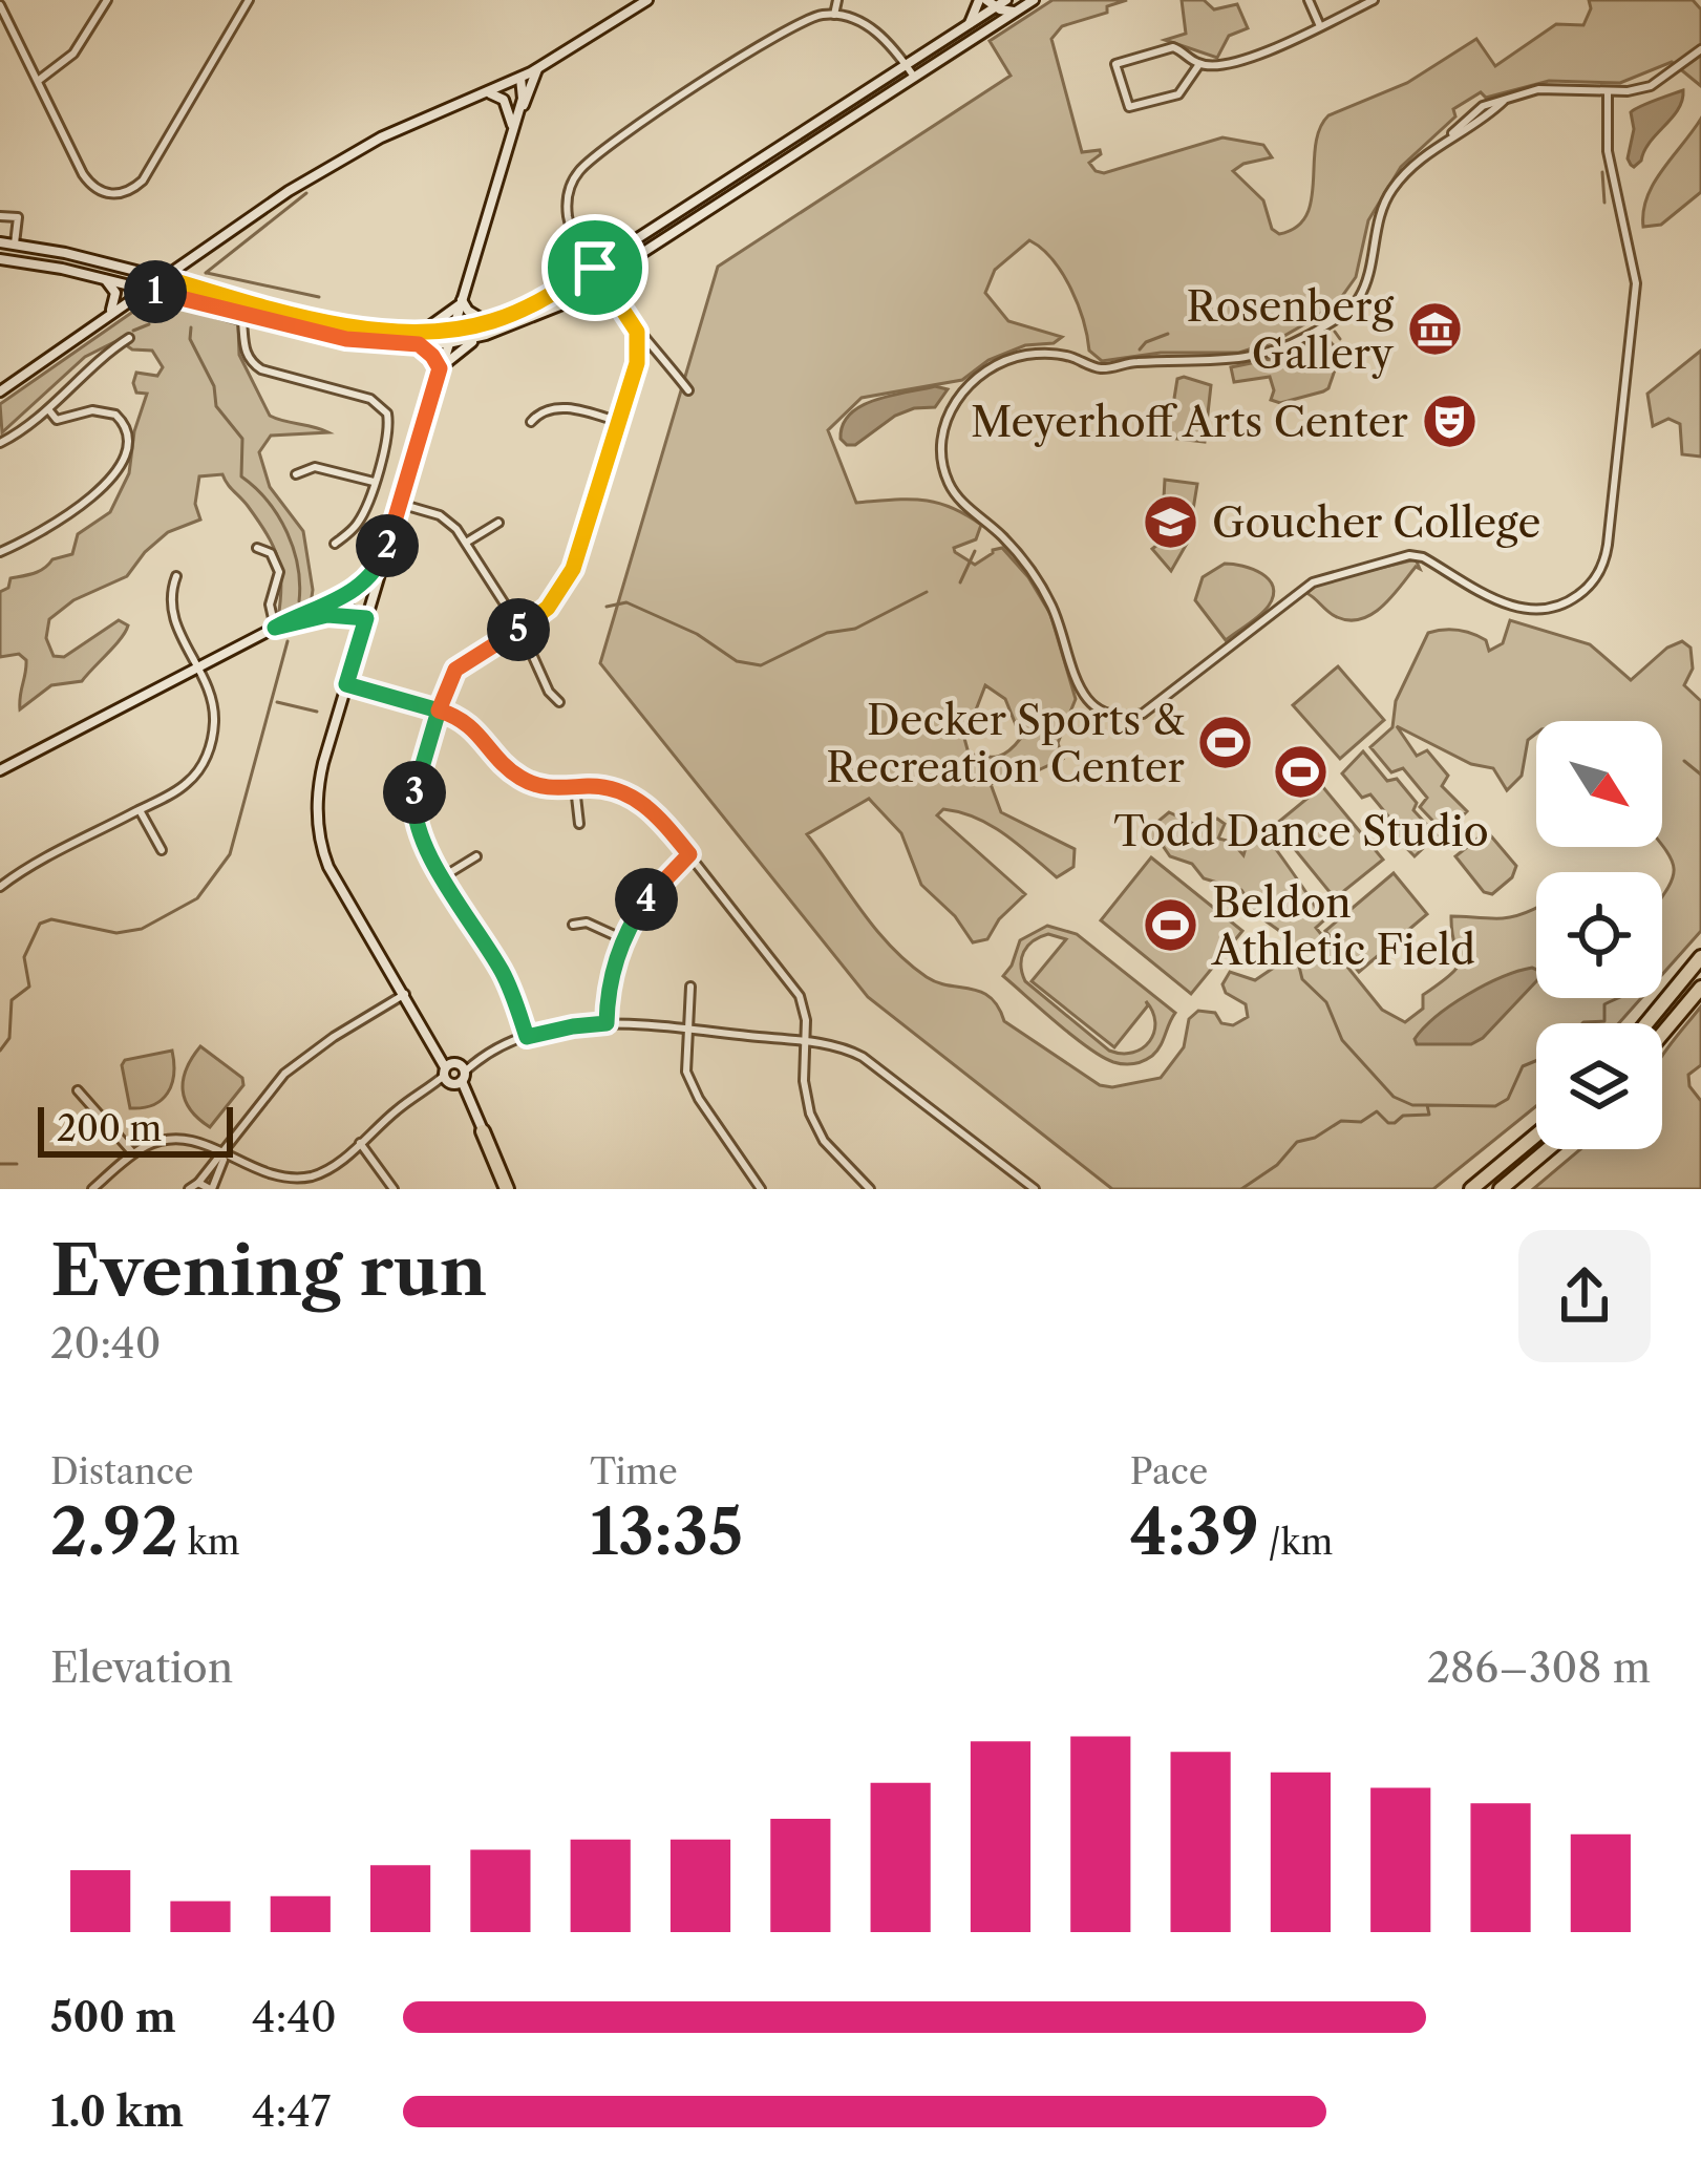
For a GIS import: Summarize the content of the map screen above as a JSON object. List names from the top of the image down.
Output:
{
  "places": {
    "museum": ["Rosenberg Gallery"],
    "theatre": ["Meyerhoff Arts Center"],
    "school or university": ["Goucher College"],
    "sports": ["Decker Sports & Recreation Center", "Todd Dance Studio", "Beldon Athletic Field"]
  },
  "scale_bar": "200 m",
  "north": "bottom right",
  "page": {
    "pins": [
      "1",
      "2",
      "5",
      "3",
      "4"
    ],
    "scale": "200 m",
    "heading": ["Evening run", "20:40"],
    "stats": [
      ["Distance", "2.92 km"],
      ["Time", "13:35"],
      ["Pace", "4:39 /km"]
    ],
    "chart": ["Elevation", "286–308 m"],
    "list": [
      {
        "name": "500 m",
        "note": "4:40"
      },
      {
        "name": "1.0 km",
        "note": "4:47"
      }
    ]
  }
}
